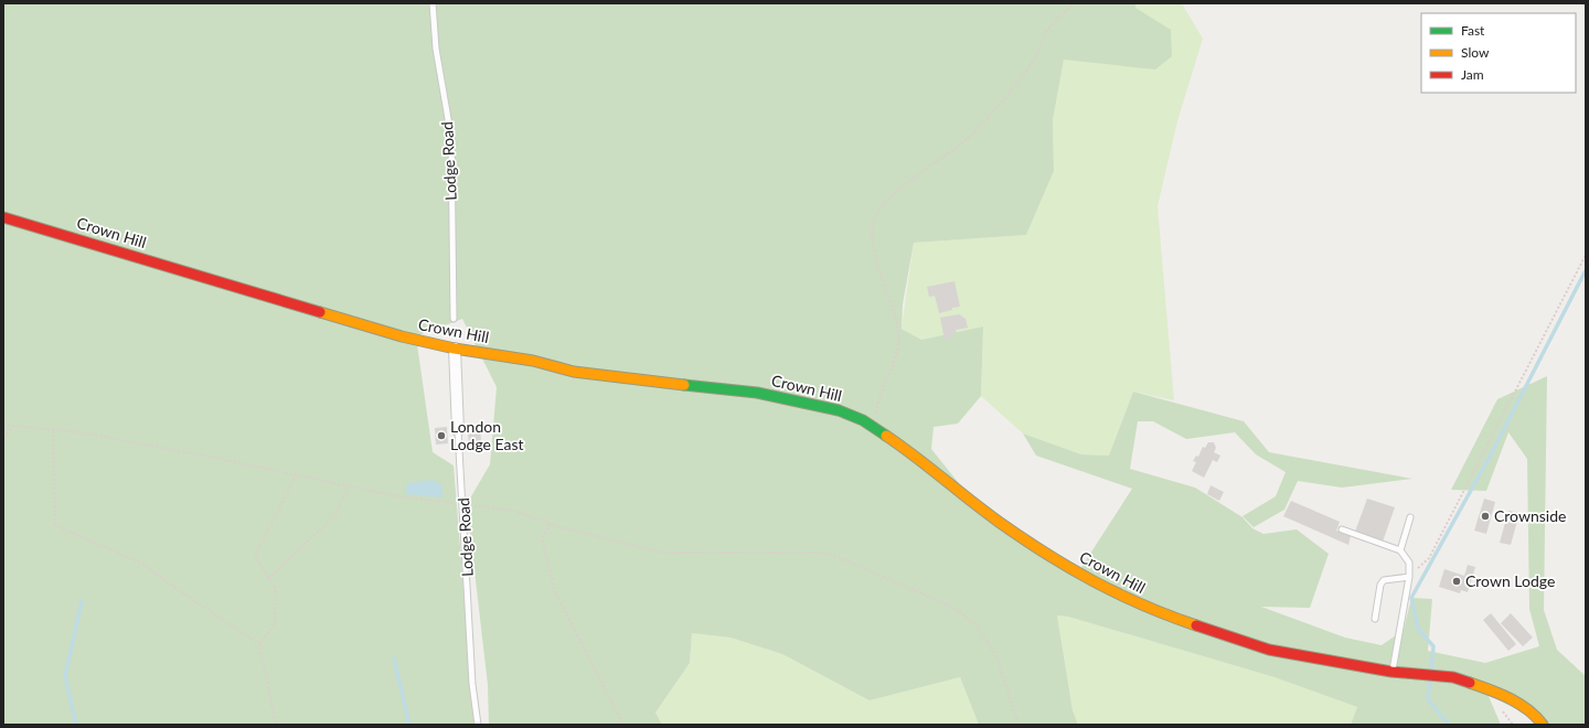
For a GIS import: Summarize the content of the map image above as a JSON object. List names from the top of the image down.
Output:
{
  "streets": {
    "street": ["Lodge Road", "Crown Hill"]
  },
  "crossings": [
    ["Lodge Road", "Crown Hill"]
  ],
  "places": ["London Lodge East", "Crownside", "Crown Lodge"],
  "legend": ["Fast", "Slow", "Jam"]
}
